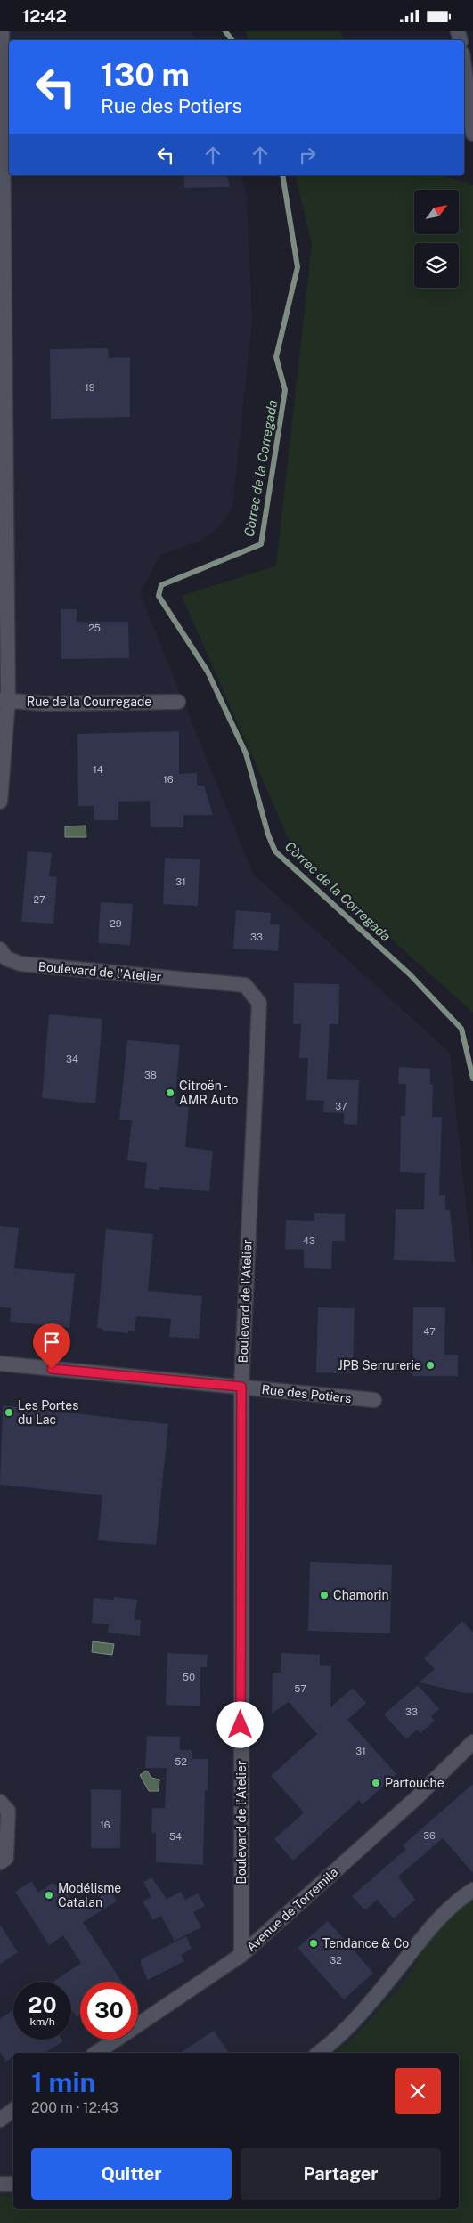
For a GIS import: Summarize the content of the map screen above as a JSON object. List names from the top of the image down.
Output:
{
  "streets": {
    "street": [
      "Rue de la Courregade",
      "Boulevard de l'Atelier",
      "Rue des Potiers",
      "Avenue de Torremila"
    ]
  },
  "crossings": [
    ["Boulevard de l'Atelier", "Rue des Potiers"],
    ["Boulevard de l'Atelier", "Avenue de Torremila"]
  ],
  "water": ["Còrrec de la Corregada"],
  "places": [
    "Citroën - AMR Auto",
    "JPB Serrurerie",
    "Les Portes du Lac",
    "Chamorin",
    "Partouche",
    "Modélisme Catalan",
    "Tendance & Co"
  ],
  "house_numbers": [
    "19",
    "25",
    "14",
    "16",
    "31",
    "27",
    "29",
    "33",
    "34",
    "38",
    "37",
    "43",
    "47",
    "50",
    "57",
    "33",
    "31",
    "52",
    "16",
    "36",
    "54",
    "32"
  ],
  "north": "top right",
  "page": {
    "status": "12:42",
    "turn": ["130 m", "Rue des Potiers"],
    "speed": "20 km/h",
    "limit": "30",
    "heading": ["1 min", "200 m · 12:43"],
    "buttons": ["Quitter", "Partager"]
  }
}
